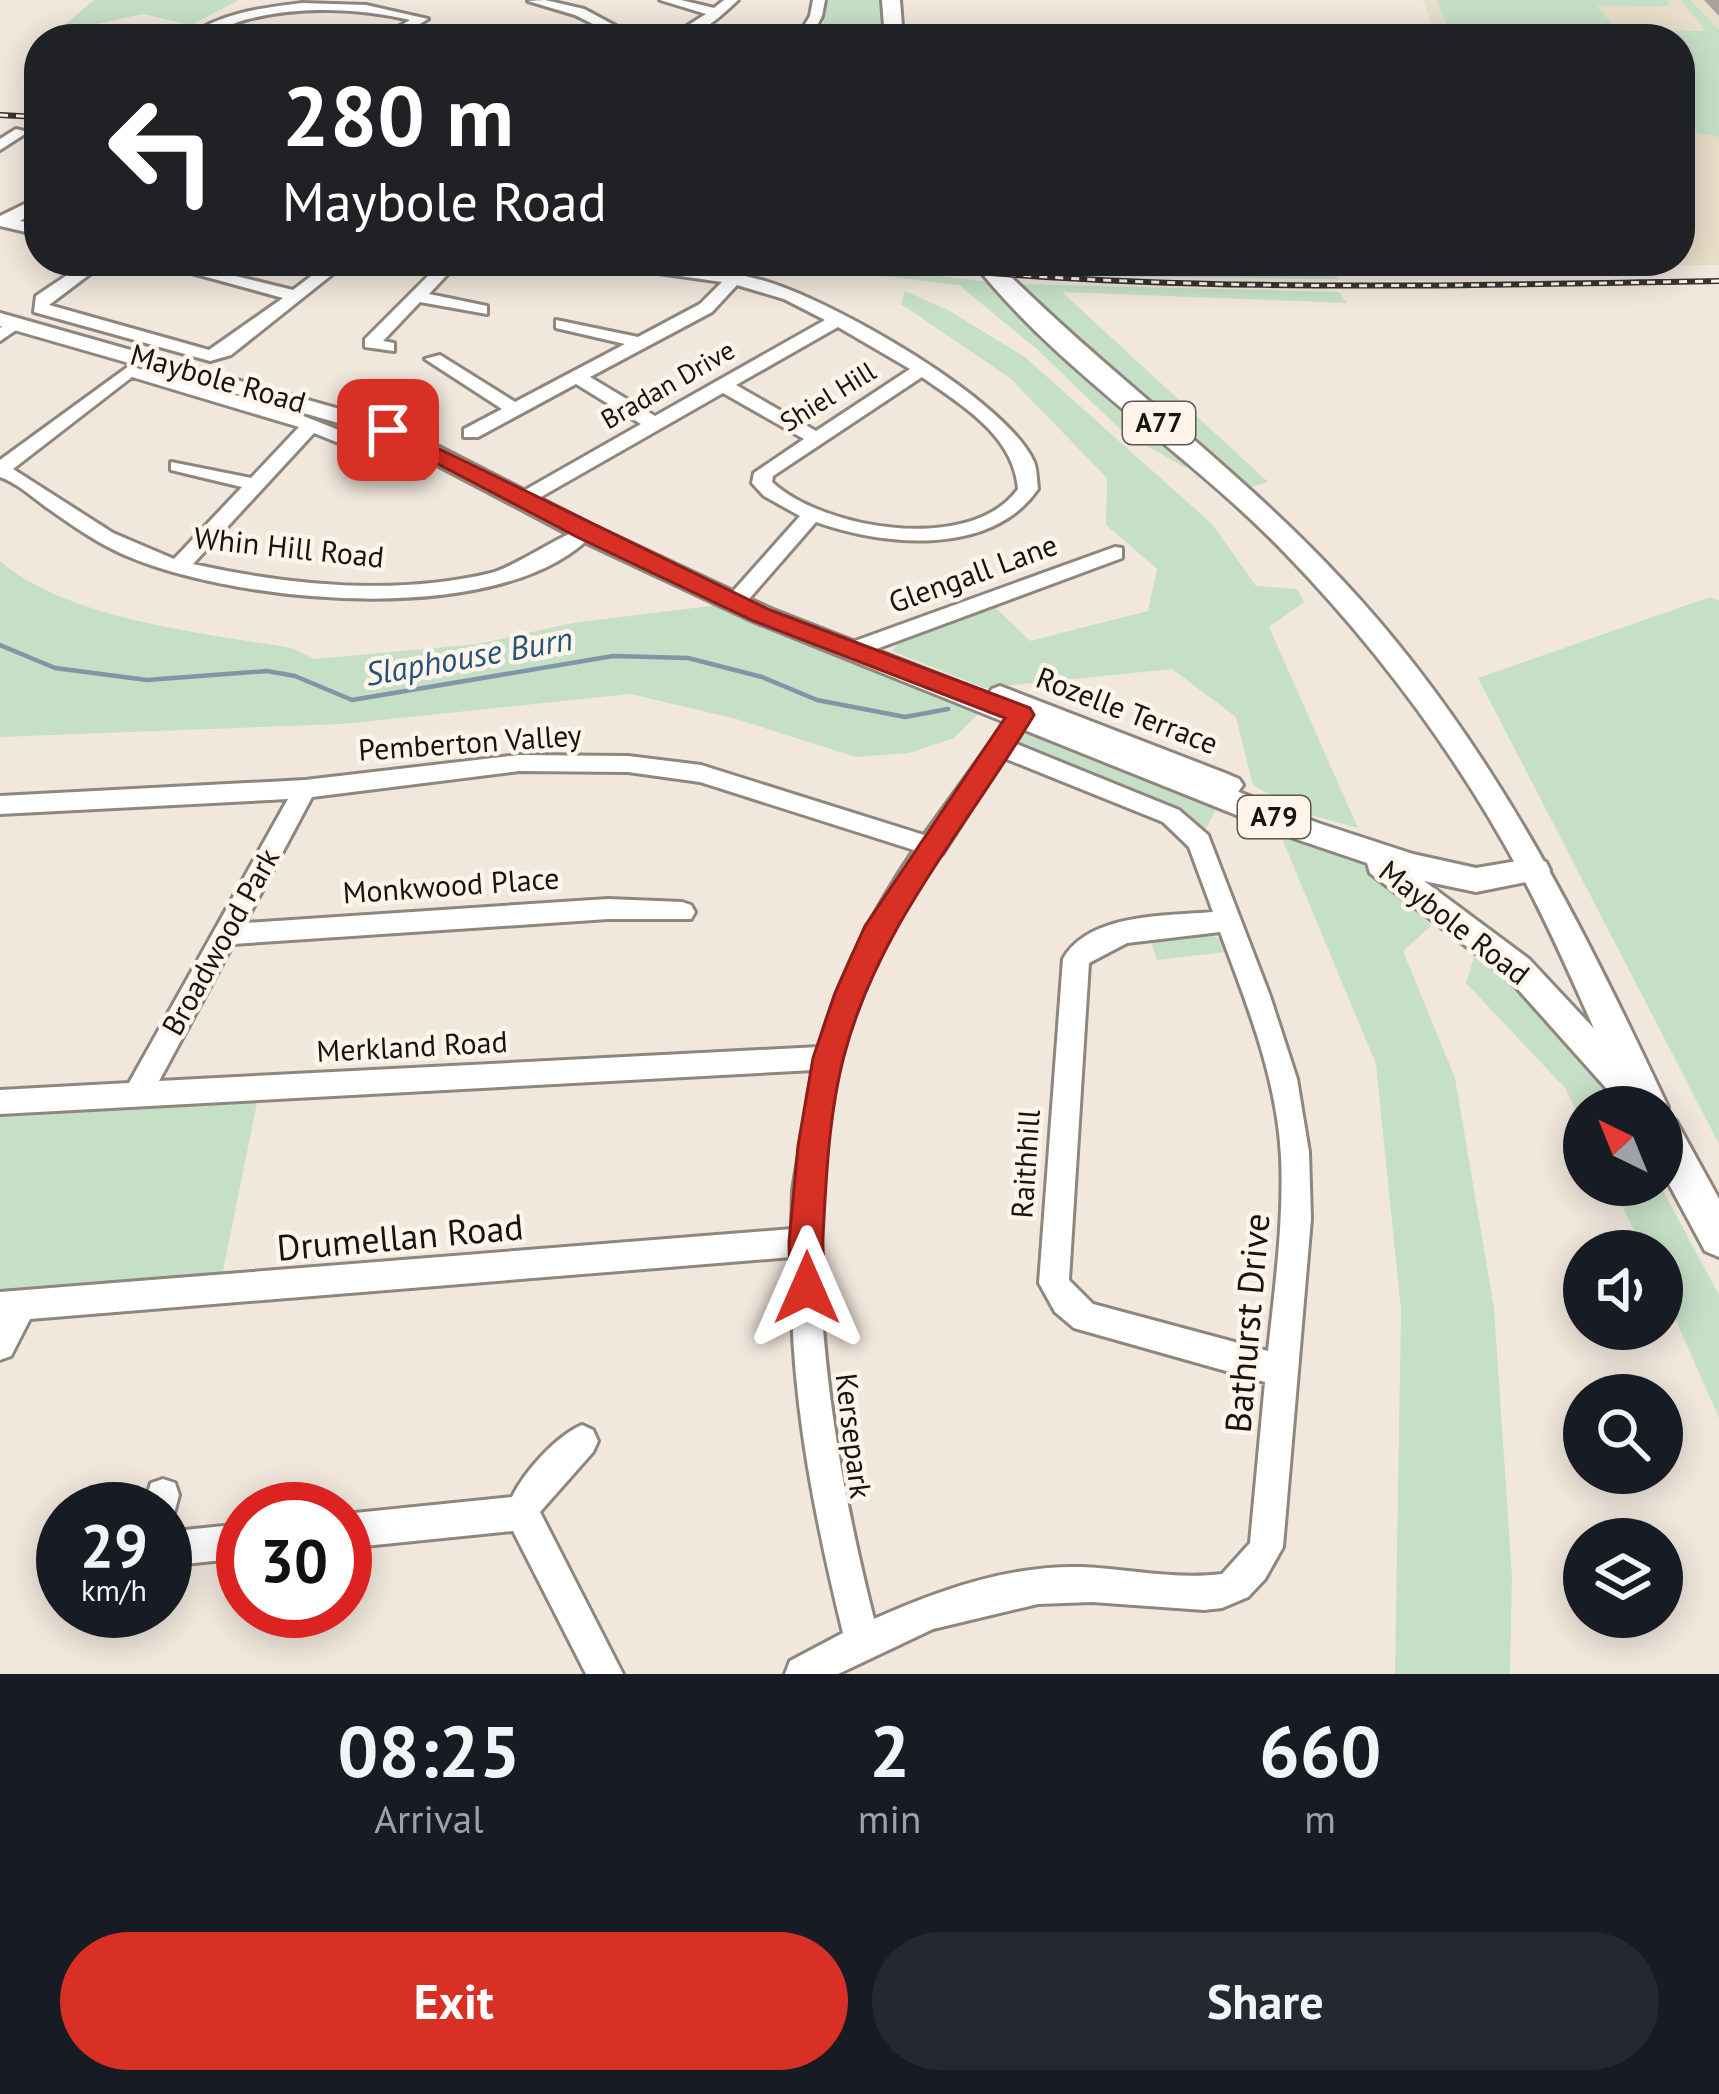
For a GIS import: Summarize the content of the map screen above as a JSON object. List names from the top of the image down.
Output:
{
  "streets": {
    "highway": ["A77"],
    "main road": ["Maybole Road", "A79"],
    "street": [
      "Bradan Drive",
      "Shiel Hill",
      "Whin Hill Road",
      "Glengall Lane",
      "Pemberton Valley",
      "Monkwood Place",
      "Broadwood Park",
      "Merkland Road",
      "Raithhill",
      "Drumellan Road",
      "Bathurst Drive",
      "Kersepark"
    ]
  },
  "crossings": [
    ["Maybole Road", "Bradan Drive"],
    ["Maybole Road", "A77"],
    ["Maybole Road", "Whin Hill Road"],
    ["Maybole Road", "Glengall Lane"],
    ["Maybole Road", "Kersepark"],
    ["Pemberton Valley", "Broadwood Park"],
    ["Pemberton Valley", "Kersepark"],
    ["Monkwood Place", "Broadwood Park"],
    ["Broadwood Park", "Merkland Road"],
    ["Merkland Road", "Kersepark"],
    ["Raithhill", "Bathurst Drive"],
    ["Drumellan Road", "Kersepark"],
    ["Bathurst Drive", "Kersepark"]
  ],
  "water": ["Slaphouse Burn"],
  "north": "top left",
  "page": {
    "turn": ["280 m", "Maybole Road"],
    "speed": "29 km/h",
    "limit": "30",
    "eta": [
      "08:25",
      "Arrival",
      "2",
      "min",
      "660",
      "m"
    ],
    "buttons": ["Exit", "Share"]
  }
}
